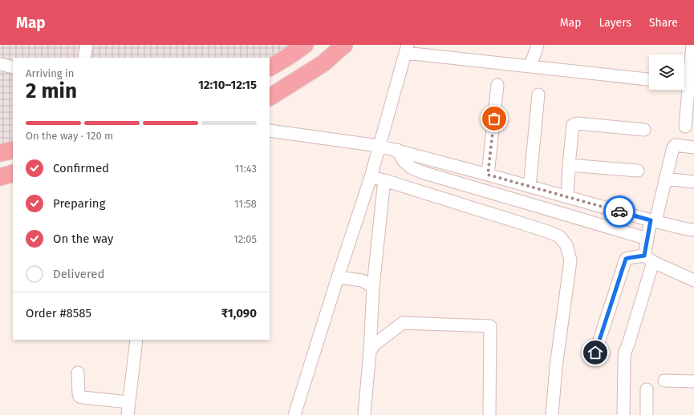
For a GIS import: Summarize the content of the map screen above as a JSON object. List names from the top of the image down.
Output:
{
  "page": {
    "header": "Map",
    "nav": ["Map", "Layers", "Share"],
    "heading": ["2 min", "Arriving in", "12:10–12:15"],
    "panel": ["Order #8585", "₹1,090"],
    "bar": "On the way · 120 m",
    "list": [
      ["Confirmed", "11:43"],
      ["Preparing", "11:58"],
      ["On the way", "12:05"],
      "Delivered"
    ]
  }
}
